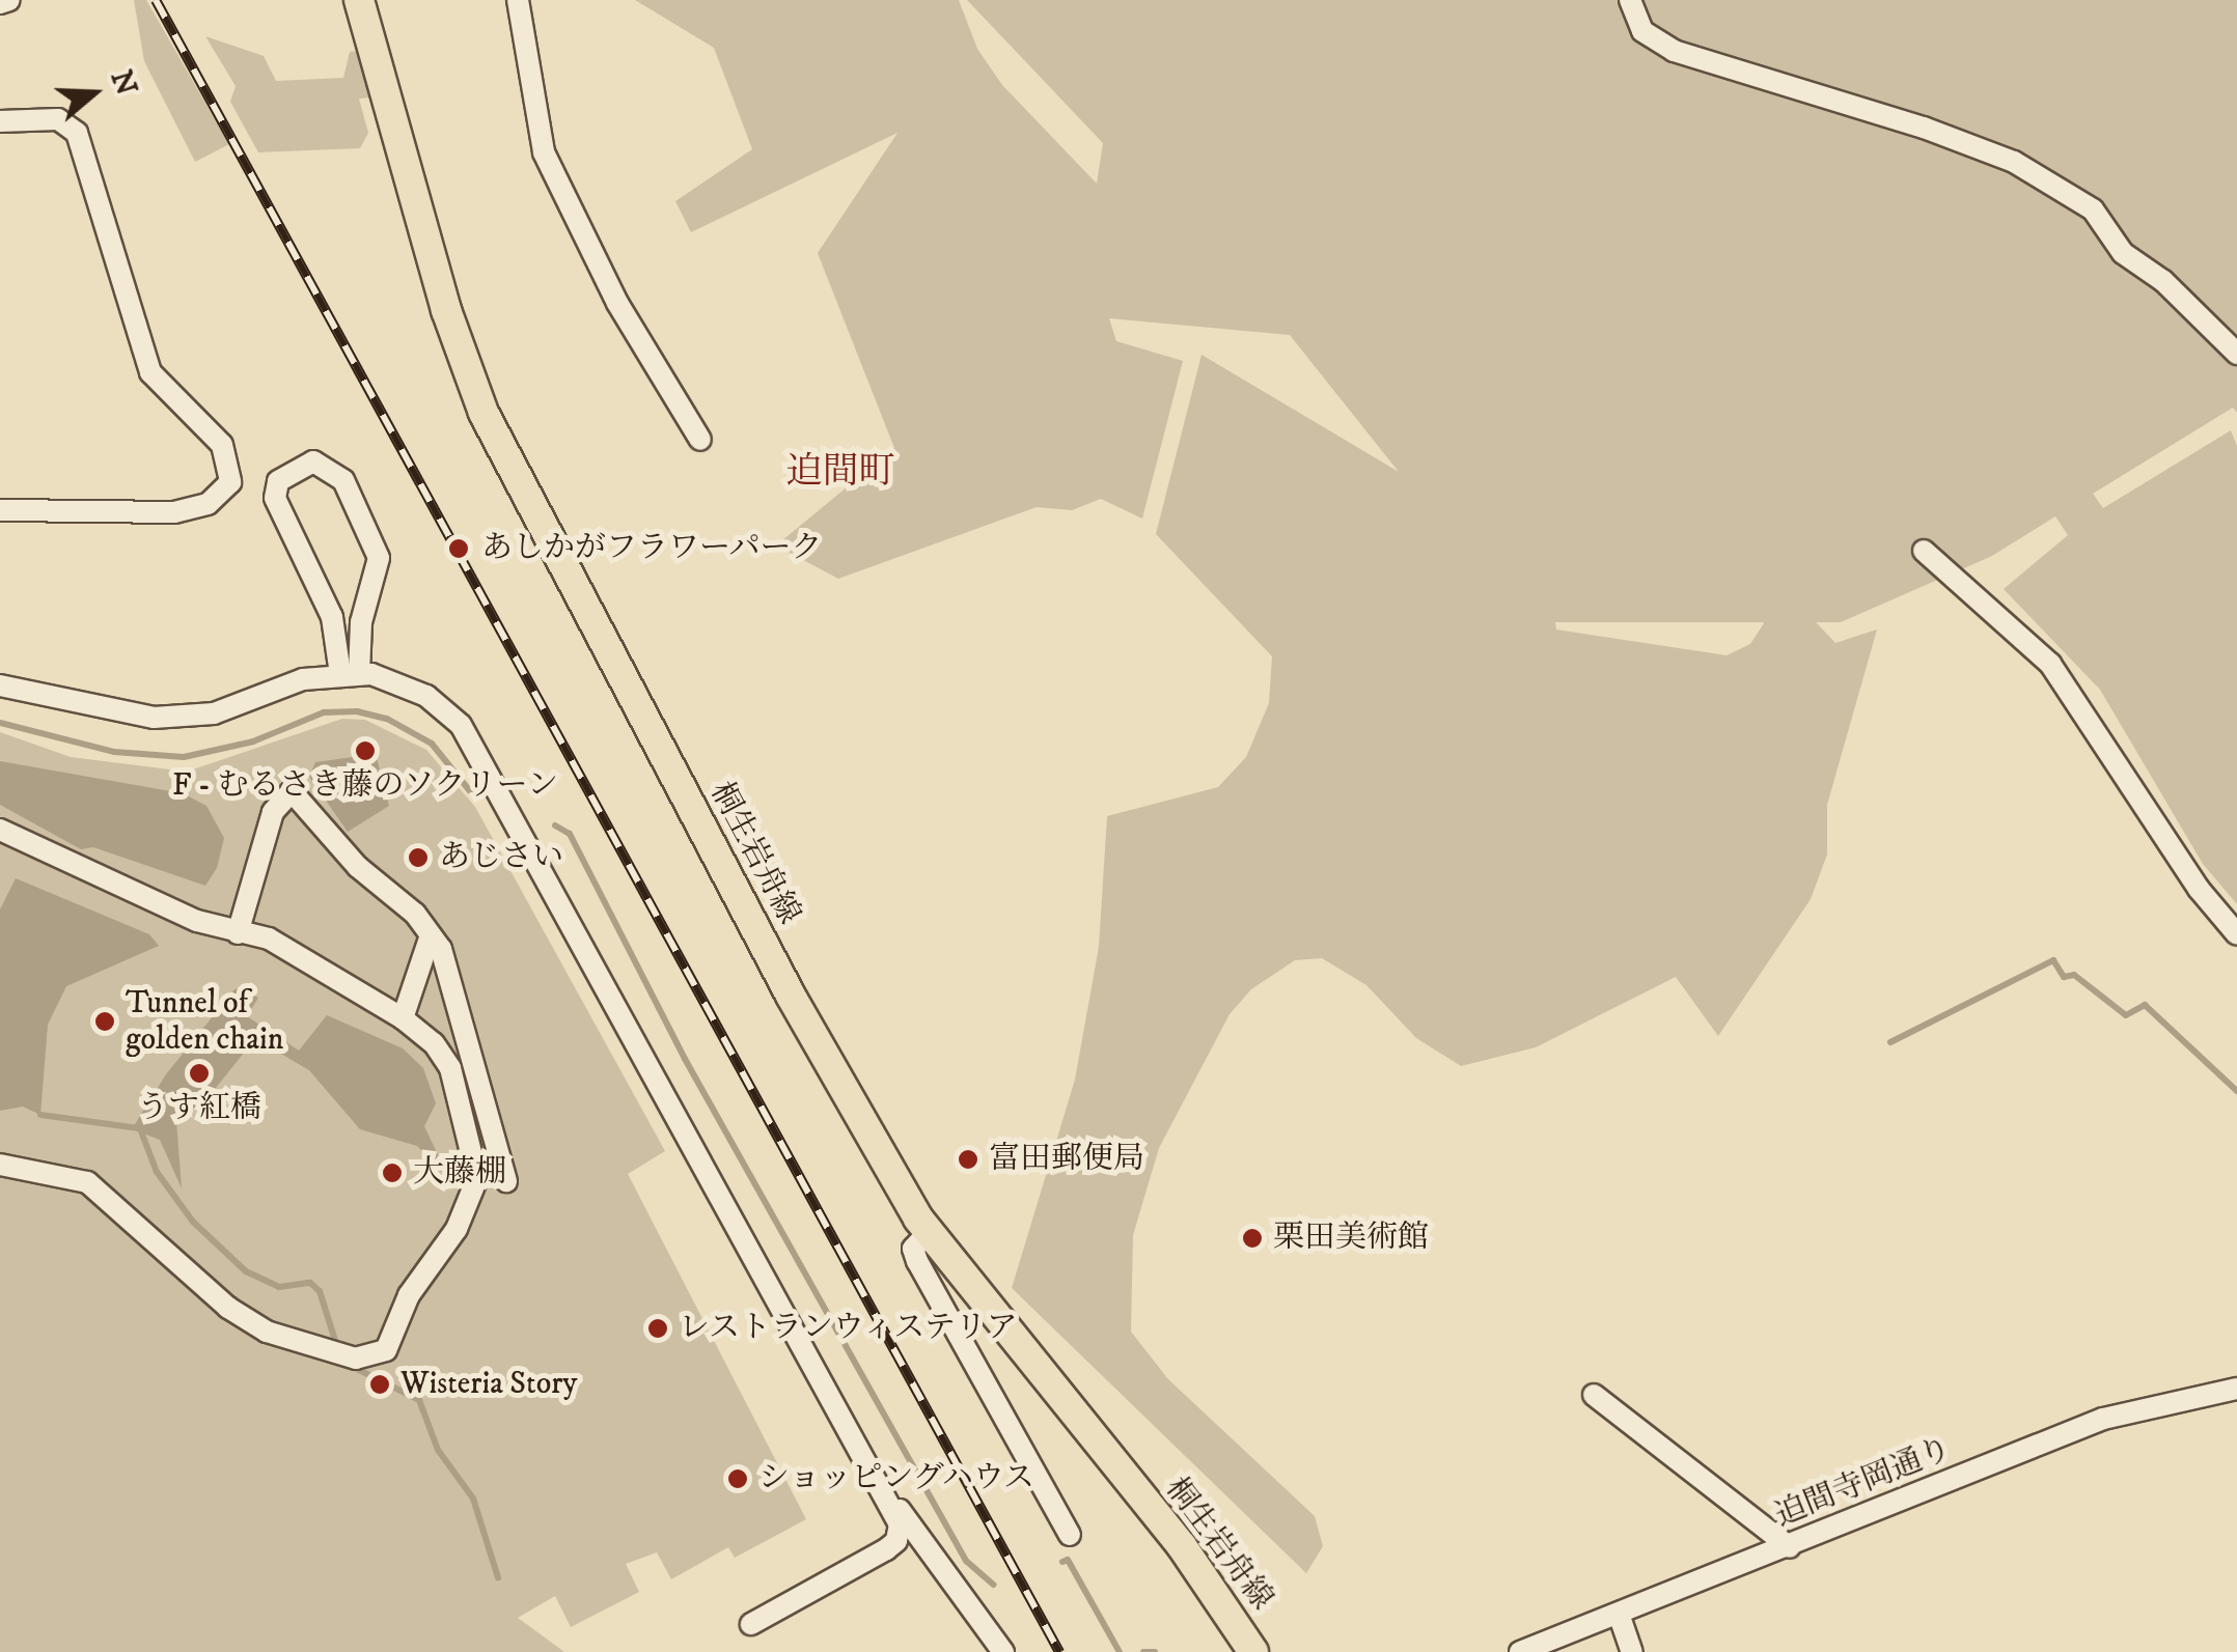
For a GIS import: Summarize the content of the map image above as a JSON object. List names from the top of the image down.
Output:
{
  "streets": {
    "main road": ["桐生岩舟線"],
    "street": ["迫間寺岡通り"]
  },
  "districts": ["迫間町"],
  "places": [
    "あしかがフラワーパーク",
    "F - むるさき藤のソクリーン",
    "あじさい",
    "Tunnel of golden chain",
    "うす紅橋",
    "富田郵便局",
    "大藤棚",
    "栗田美術館",
    "レストランウィステリア",
    "Wisteria Story",
    "ショッピングハウス"
  ],
  "north": "right"
}
